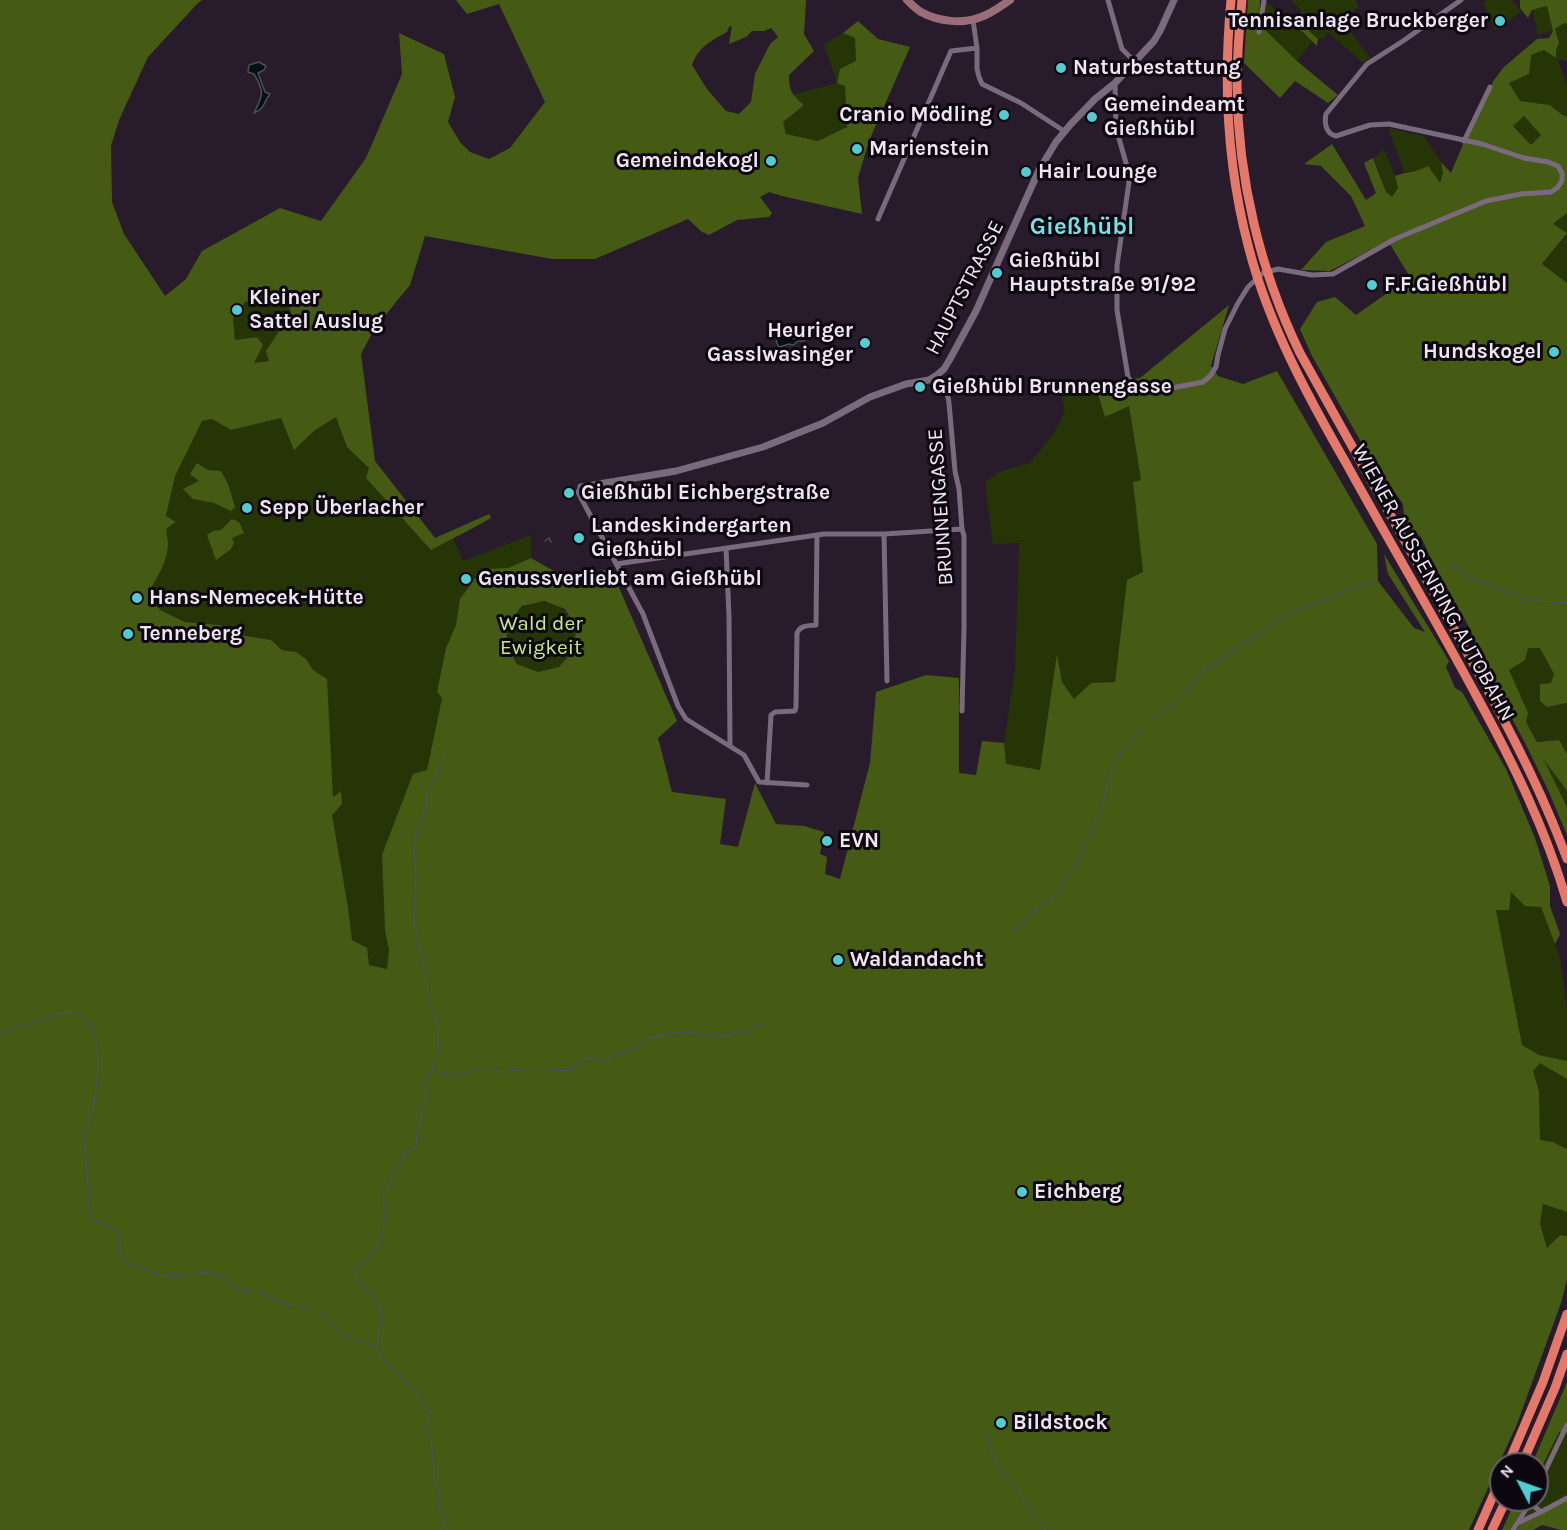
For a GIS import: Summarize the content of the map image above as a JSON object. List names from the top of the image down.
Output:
{
  "streets": {
    "highway": ["WIENER AUSSENRING AUTOBAHN"],
    "street": ["HAUPTSTRASSE", "BRUNNENGASSE"]
  },
  "crossings": [
    ["HAUPTSTRASSE", "BRUNNENGASSE"]
  ],
  "districts": ["Gießhübl"],
  "parks": ["Wald der Ewigkeit"],
  "places": [
    "Tennisanlage Bruckberger",
    "Naturbestattung",
    "Cranio Mödling",
    "Gemeindeamt Gießhübl",
    "Marienstein",
    "Gemeindekogl",
    "Hair Lounge",
    "Gießhübl Hauptstraße 91/92",
    "F.F.Gießhübl",
    "Kleiner Sattel Auslug",
    "Heuriger Gasslwasinger",
    "Hundskogel",
    "Gießhübl Brunnengasse",
    "Gießhübl Eichbergstraße",
    "Sepp Überlacher",
    "Landeskindergarten Gießhübl",
    "Genussverliebt am Gießhübl",
    "Hans-Nemecek-Hütte",
    "Tenneberg",
    "EVN",
    "Waldandacht",
    "Eichberg",
    "Bildstock"
  ],
  "north": "top left"
}
